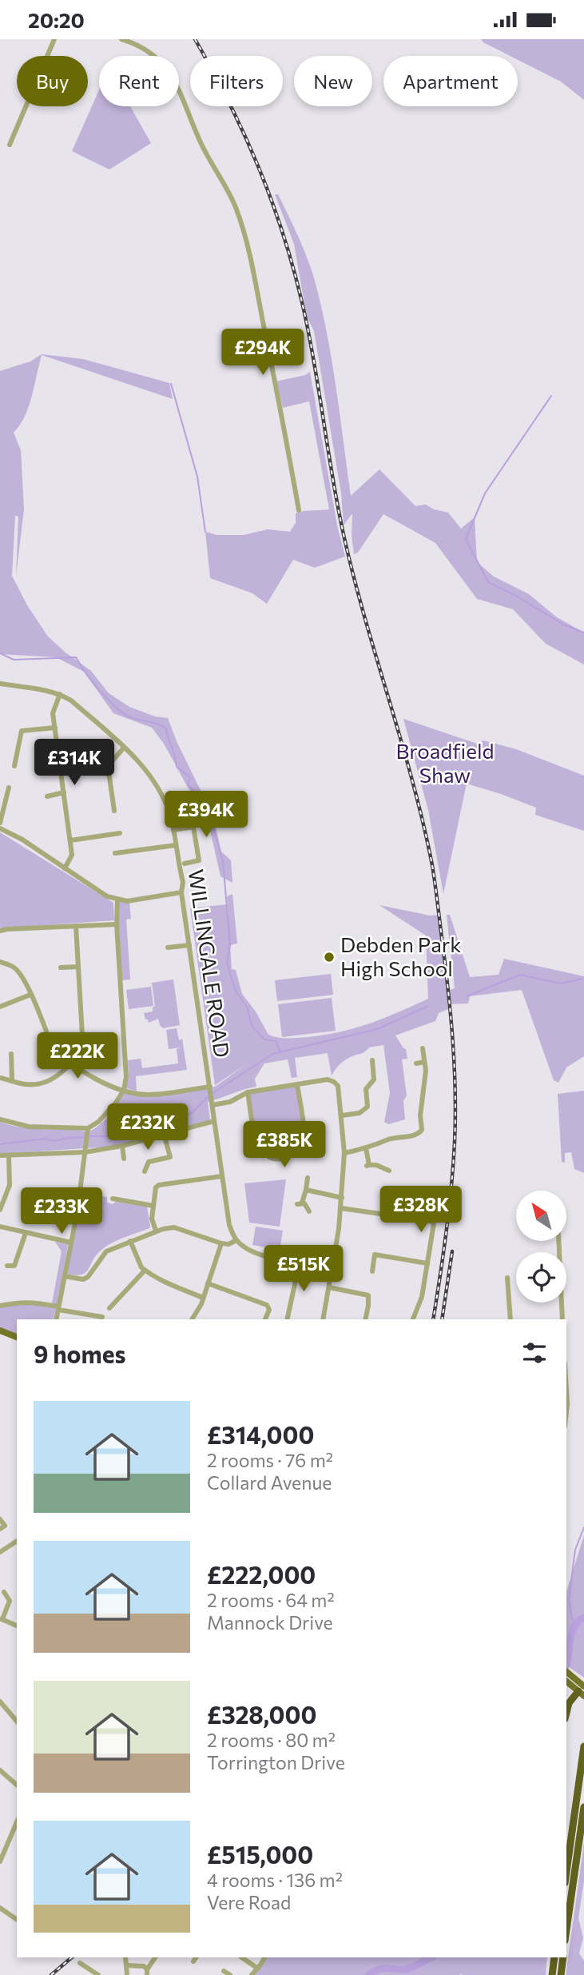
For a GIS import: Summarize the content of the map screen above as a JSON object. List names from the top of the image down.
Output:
{
  "streets": {
    "street": ["WILLINGALE ROAD"]
  },
  "parks": ["Broadfield Shaw"],
  "places": ["Debden Park High School"],
  "north": "top left",
  "page": {
    "status": "20:20",
    "chip": [
      "Buy",
      "Rent",
      "Filters",
      "New",
      "Apartment"
    ],
    "price": [
      "£294K",
      "£314K",
      "£394K",
      "£222K",
      "£232K",
      "£385K",
      "£328K",
      "£233K",
      "£515K"
    ],
    "heading": "9 homes",
    "list": [
      {
        "name": "£314,000",
        "note": "2 rooms · 76 m² · Collard Avenue"
      },
      {
        "name": "£222,000",
        "note": "2 rooms · 64 m² · Mannock Drive"
      },
      {
        "name": "£328,000",
        "note": "2 rooms · 80 m² · Torrington Drive"
      },
      {
        "name": "£515,000",
        "note": "4 rooms · 136 m² · Vere Road"
      }
    ]
  }
}
